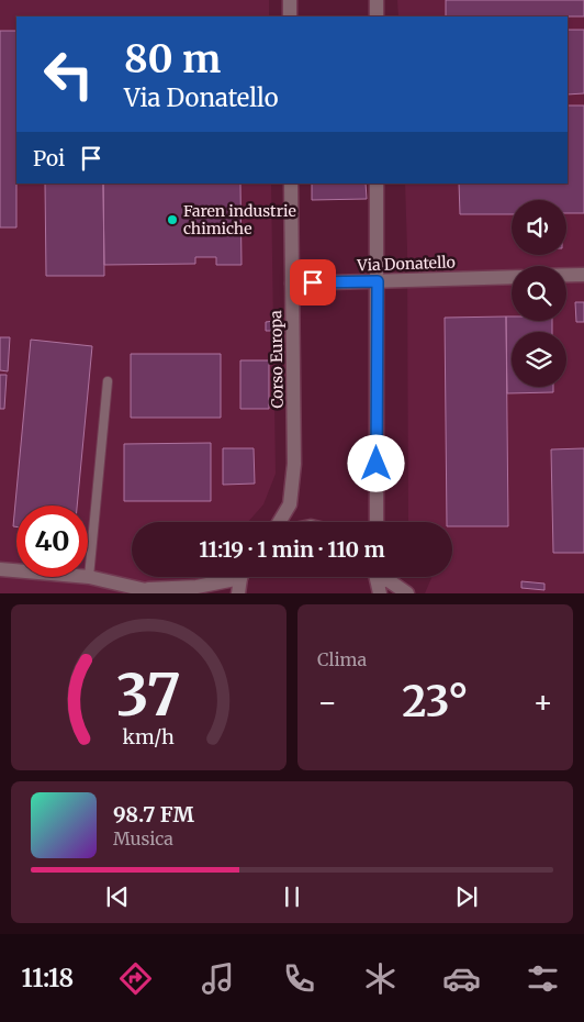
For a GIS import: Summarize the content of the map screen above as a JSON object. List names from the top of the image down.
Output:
{
  "streets": {
    "street": ["Via Donatello", "Corso Europa"]
  },
  "crossings": [
    ["Via Donatello", "Corso Europa"]
  ],
  "places": ["Faren industrie chimiche"],
  "page": {
    "turn": ["80 m", "Via Donatello"],
    "then": "Poi",
    "limit": "40",
    "trip": "11:19 · 1 min · 110 m",
    "tile": "Clima",
    "heat": ["−", "23°", "+"],
    "song": ["98.7 FM", "Musica"],
    "tabs": "11:18",
    "gauge": ["37", "km/h"]
  }
}
